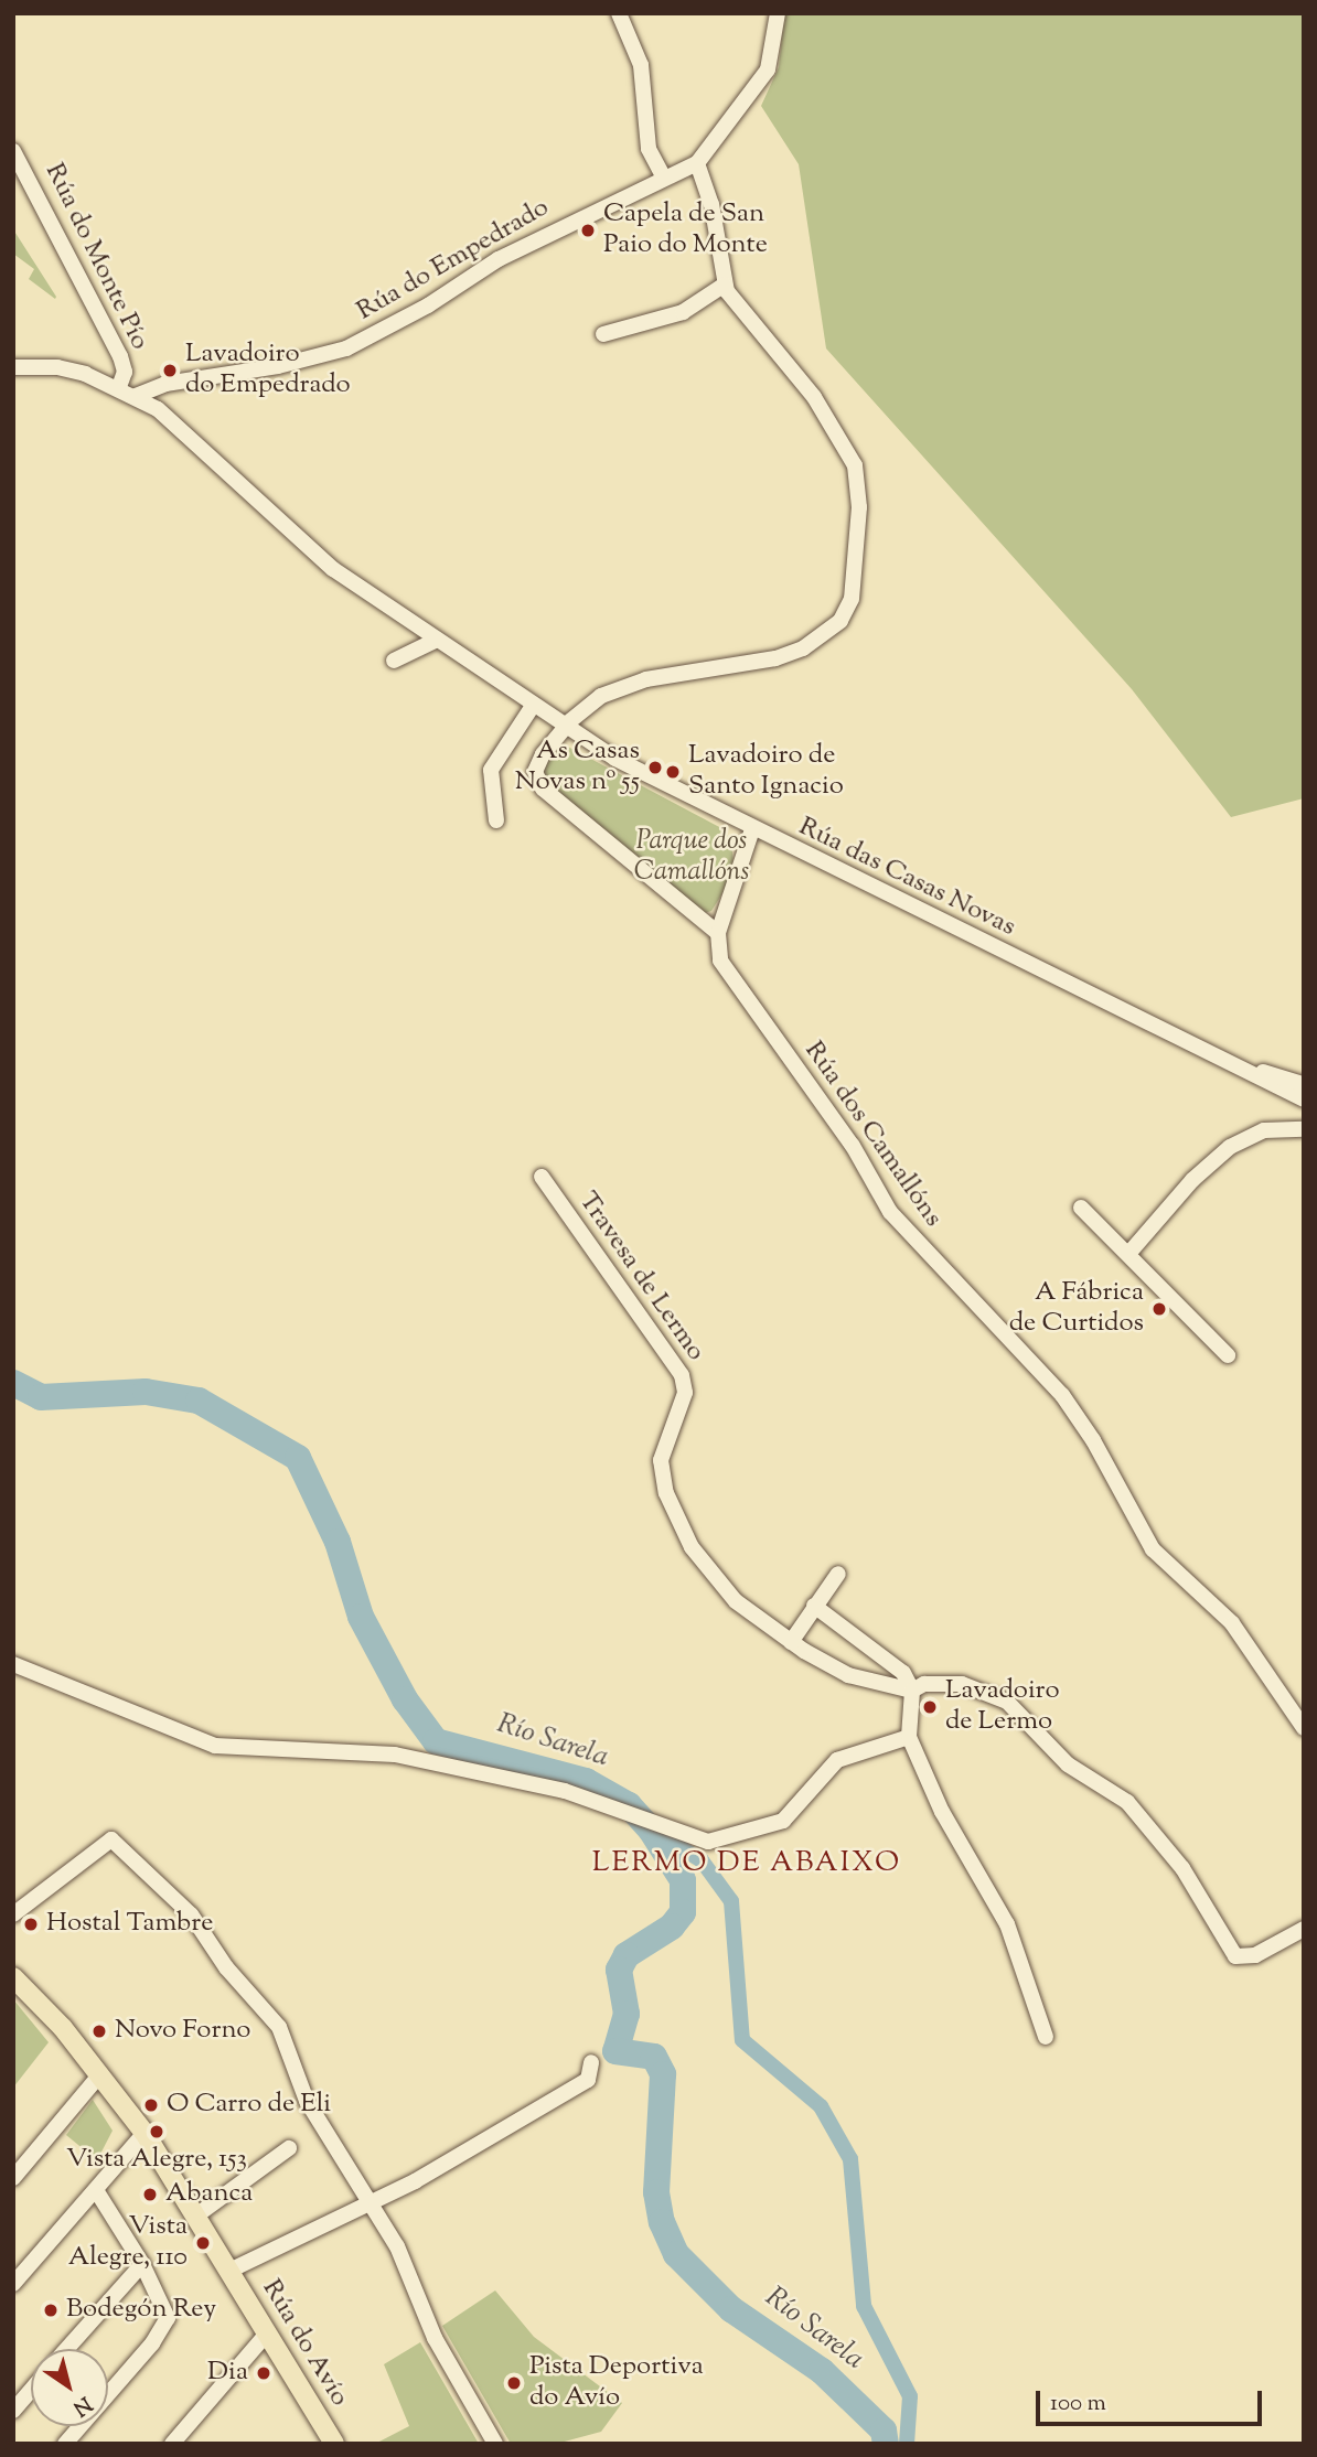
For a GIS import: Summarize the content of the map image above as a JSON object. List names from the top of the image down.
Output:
{
  "streets": {
    "main road": ["Rúa do Avío"],
    "street": [
      "Rúa do Monte Pío",
      "Rúa do Empedrado",
      "Rúa das Casas Novas",
      "Rúa dos Camallóns",
      "Travesa de Lermo"
    ]
  },
  "crossings": [
    ["Rúa do Monte Pío", "Rúa das Casas Novas"],
    ["Rúa do Empedrado", "Rúa das Casas Novas"]
  ],
  "districts": ["LERMO DE ABAIXO"],
  "water": ["Río Sarela"],
  "parks": ["Parque dos Camallóns"],
  "places": [
    "Capela de San Paio do Monte",
    "Lavadoiro do Empedrado",
    "As Casas Novas nº 55",
    "Lavadoiro de Santo Ignacio",
    "A Fábrica de Curtidos",
    "Lavadoiro de Lermo",
    "Hostal Tambre",
    "Novo Forno",
    "O Carro de Eli",
    "Vista Alegre, 153",
    "Abanca",
    "Vista Alegre, 110",
    "Bodegón Rey",
    "Dia",
    "Pista Deportiva do Avío"
  ],
  "scale_bar": "100 m",
  "north": "bottom right"
}
